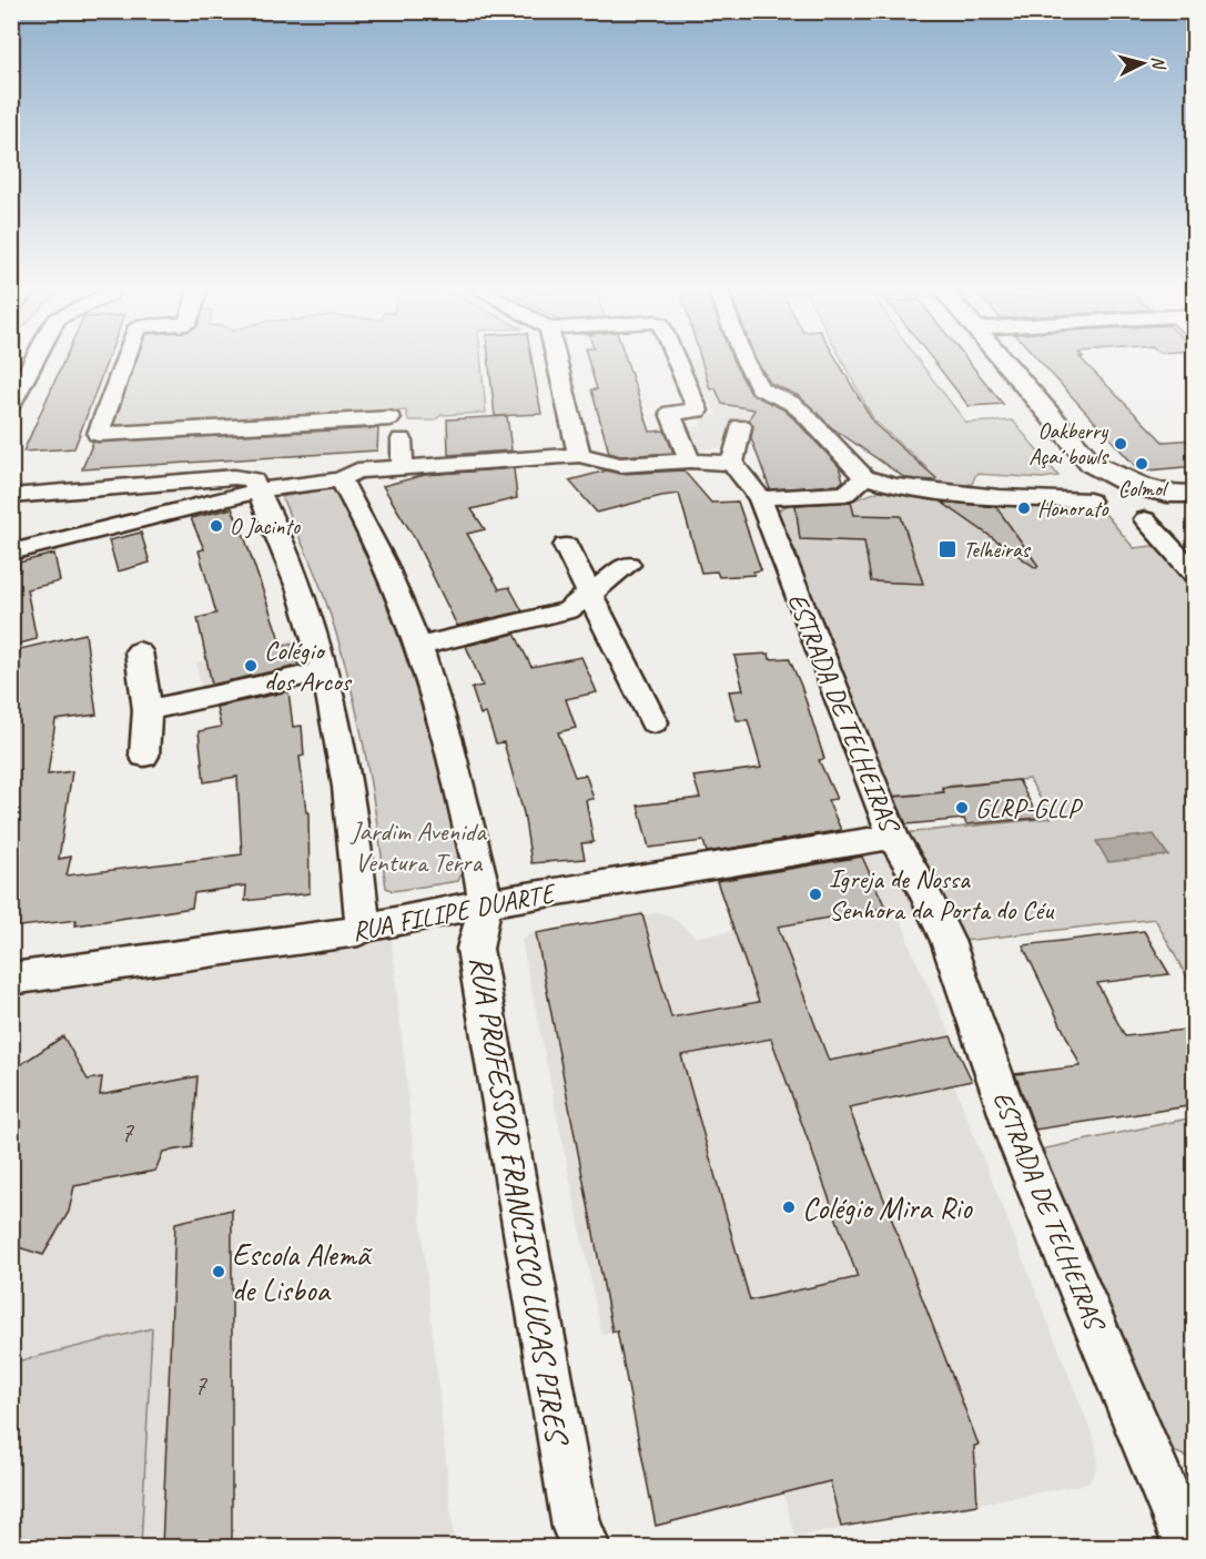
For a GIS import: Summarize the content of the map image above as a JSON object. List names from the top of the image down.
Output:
{
  "streets": {
    "street": ["ESTRADA DE TELHEIRAS", "RUA FILIPE DUARTE", "RUA PROFESSOR FRANCISCO LUCAS PIRES"]
  },
  "crossings": [
    ["ESTRADA DE TELHEIRAS", "RUA FILIPE DUARTE"],
    ["RUA FILIPE DUARTE", "RUA PROFESSOR FRANCISCO LUCAS PIRES"]
  ],
  "parks": ["Jardim Avenida Ventura Terra"],
  "places": {
    "other": [
      "Oakberry Açaí bowls",
      "Colmol",
      "Honorato",
      "O Jacinto",
      "Colégio dos Arcos",
      "GLRP-GLLP",
      "Igreja de Nossa Senhora da Porta do Céu",
      "Colégio Mira Rio",
      "Escola Alemã de Lisboa"
    ],
    "transit": ["Telheiras"]
  },
  "house_numbers": ["7", "7"],
  "north": "right"
}
